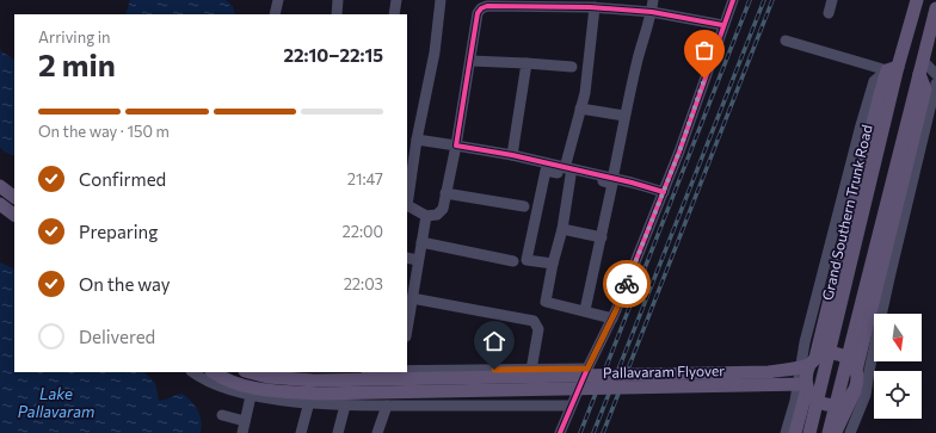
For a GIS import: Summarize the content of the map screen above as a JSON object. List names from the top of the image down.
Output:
{
  "streets": {
    "main road": ["Grand Southern Trunk Road", "Pallavaram Flyover"]
  },
  "water": ["Lake Pallavaram"],
  "north": "bottom",
  "page": {
    "heading": ["2 min", "Arriving in", "22:10–22:15"],
    "bar": "On the way · 150 m",
    "list": [
      ["Confirmed", "21:47"],
      ["Preparing", "22:00"],
      ["On the way", "22:03"],
      "Delivered"
    ]
  }
}
